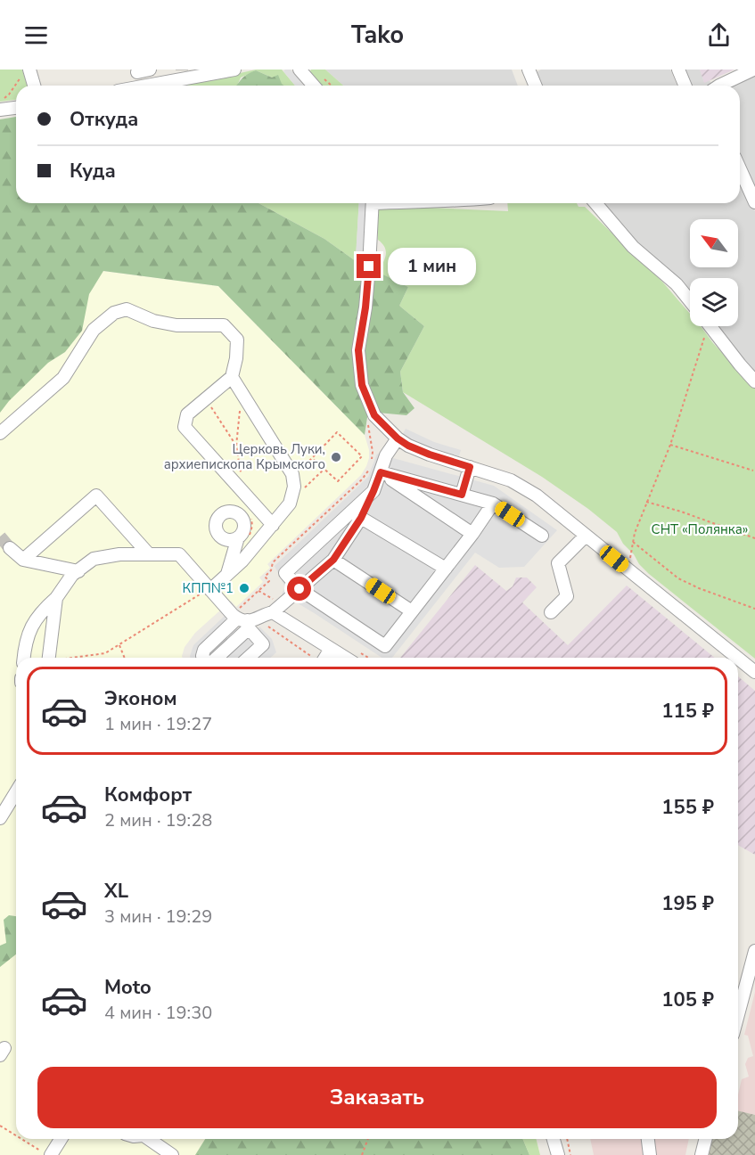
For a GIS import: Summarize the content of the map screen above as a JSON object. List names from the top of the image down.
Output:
{
  "parks": ["СНТ «Полянка»"],
  "places": ["Церковь Луки, архиепископа Крымского", "КПП№1"],
  "north": "top left",
  "page": {
    "header": "Tako",
    "banner": ["Откуда", "Куда"],
    "bubble": "1 мин",
    "list": [
      {
        "name": "Эконом",
        "note": "1 мин · 19:27",
        "value": "115 ₽"
      },
      {
        "name": "Комфорт",
        "note": "2 мин · 19:28",
        "value": "155 ₽"
      },
      {
        "name": "XL",
        "note": "3 мин · 19:29",
        "value": "195 ₽"
      },
      {
        "name": "Moto",
        "note": "4 мин · 19:30",
        "value": "105 ₽"
      }
    ],
    "buttons": "Заказать"
  }
}
